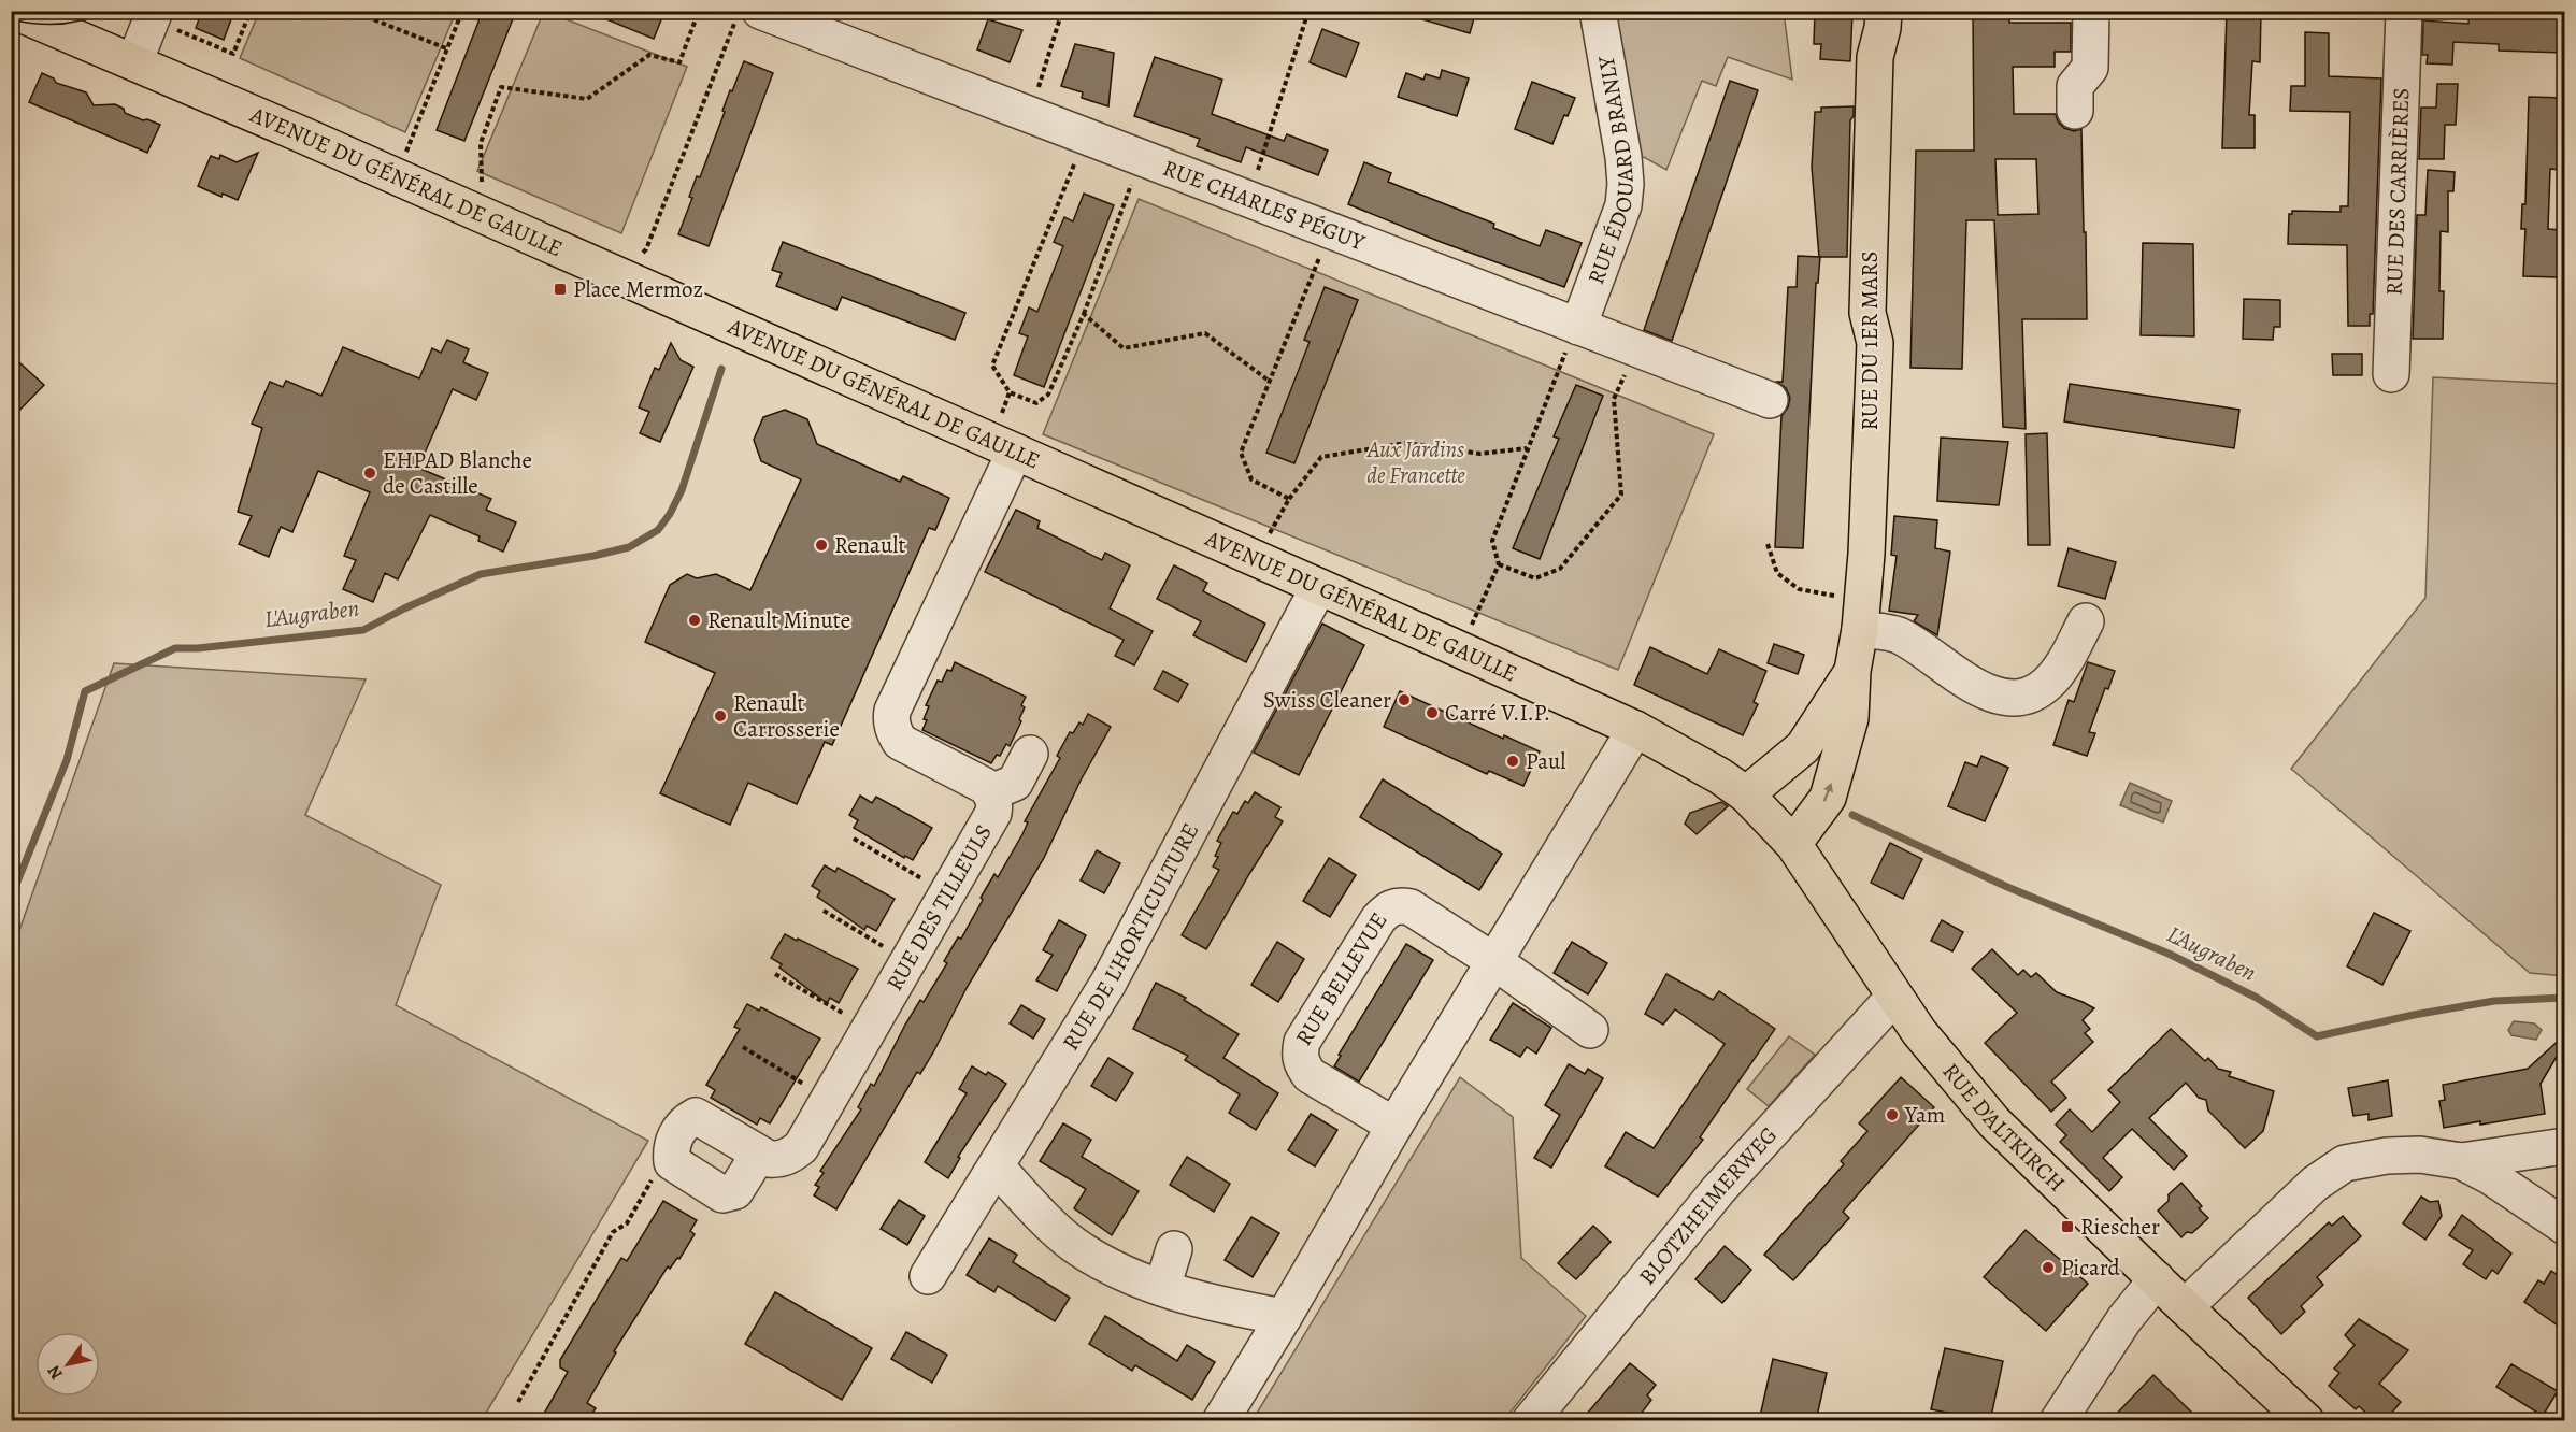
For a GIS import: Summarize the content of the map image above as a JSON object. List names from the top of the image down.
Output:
{
  "streets": {
    "main road": ["AVENUE DU GÉNÉRAL DE GAULLE", "RUE DU 1ER MARS", "RUE D'ALTKIRCH"],
    "street": [
      "RUE ÉDOUARD BRANLY",
      "RUE DES CARRIÈRES",
      "RUE CHARLES PÉGUY",
      "RUE DES TILLEULS",
      "RUE DE L'HORTICULTURE",
      "RUE BELLEVUE",
      "BLOTZHEIMERWEG"
    ]
  },
  "crossings": [
    ["RUE ÉDOUARD BRANLY", "RUE CHARLES PÉGUY"],
    ["AVENUE DU GÉNÉRAL DE GAULLE", "RUE DU 1ER MARS"],
    ["AVENUE DU GÉNÉRAL DE GAULLE", "RUE DES TILLEULS"],
    ["AVENUE DU GÉNÉRAL DE GAULLE", "RUE DE L'HORTICULTURE"],
    ["AVENUE DU GÉNÉRAL DE GAULLE", "RUE D'ALTKIRCH"],
    ["RUE DU 1ER MARS", "RUE D'ALTKIRCH"],
    ["RUE D'ALTKIRCH", "BLOTZHEIMERWEG"]
  ],
  "water": ["L'Augraben"],
  "parks": ["Aux Jardins de Francette"],
  "places": {
    "transit": ["Place Mermoz", "Riescher"],
    "other": [
      "EHPAD Blanche de Castille",
      "Renault",
      "Renault Minute",
      "Swiss Cleaner",
      "Carré V.I.P.",
      "Renault Carrosserie",
      "Paul",
      "Yam",
      "Picard"
    ]
  },
  "north": "bottom left"
}
